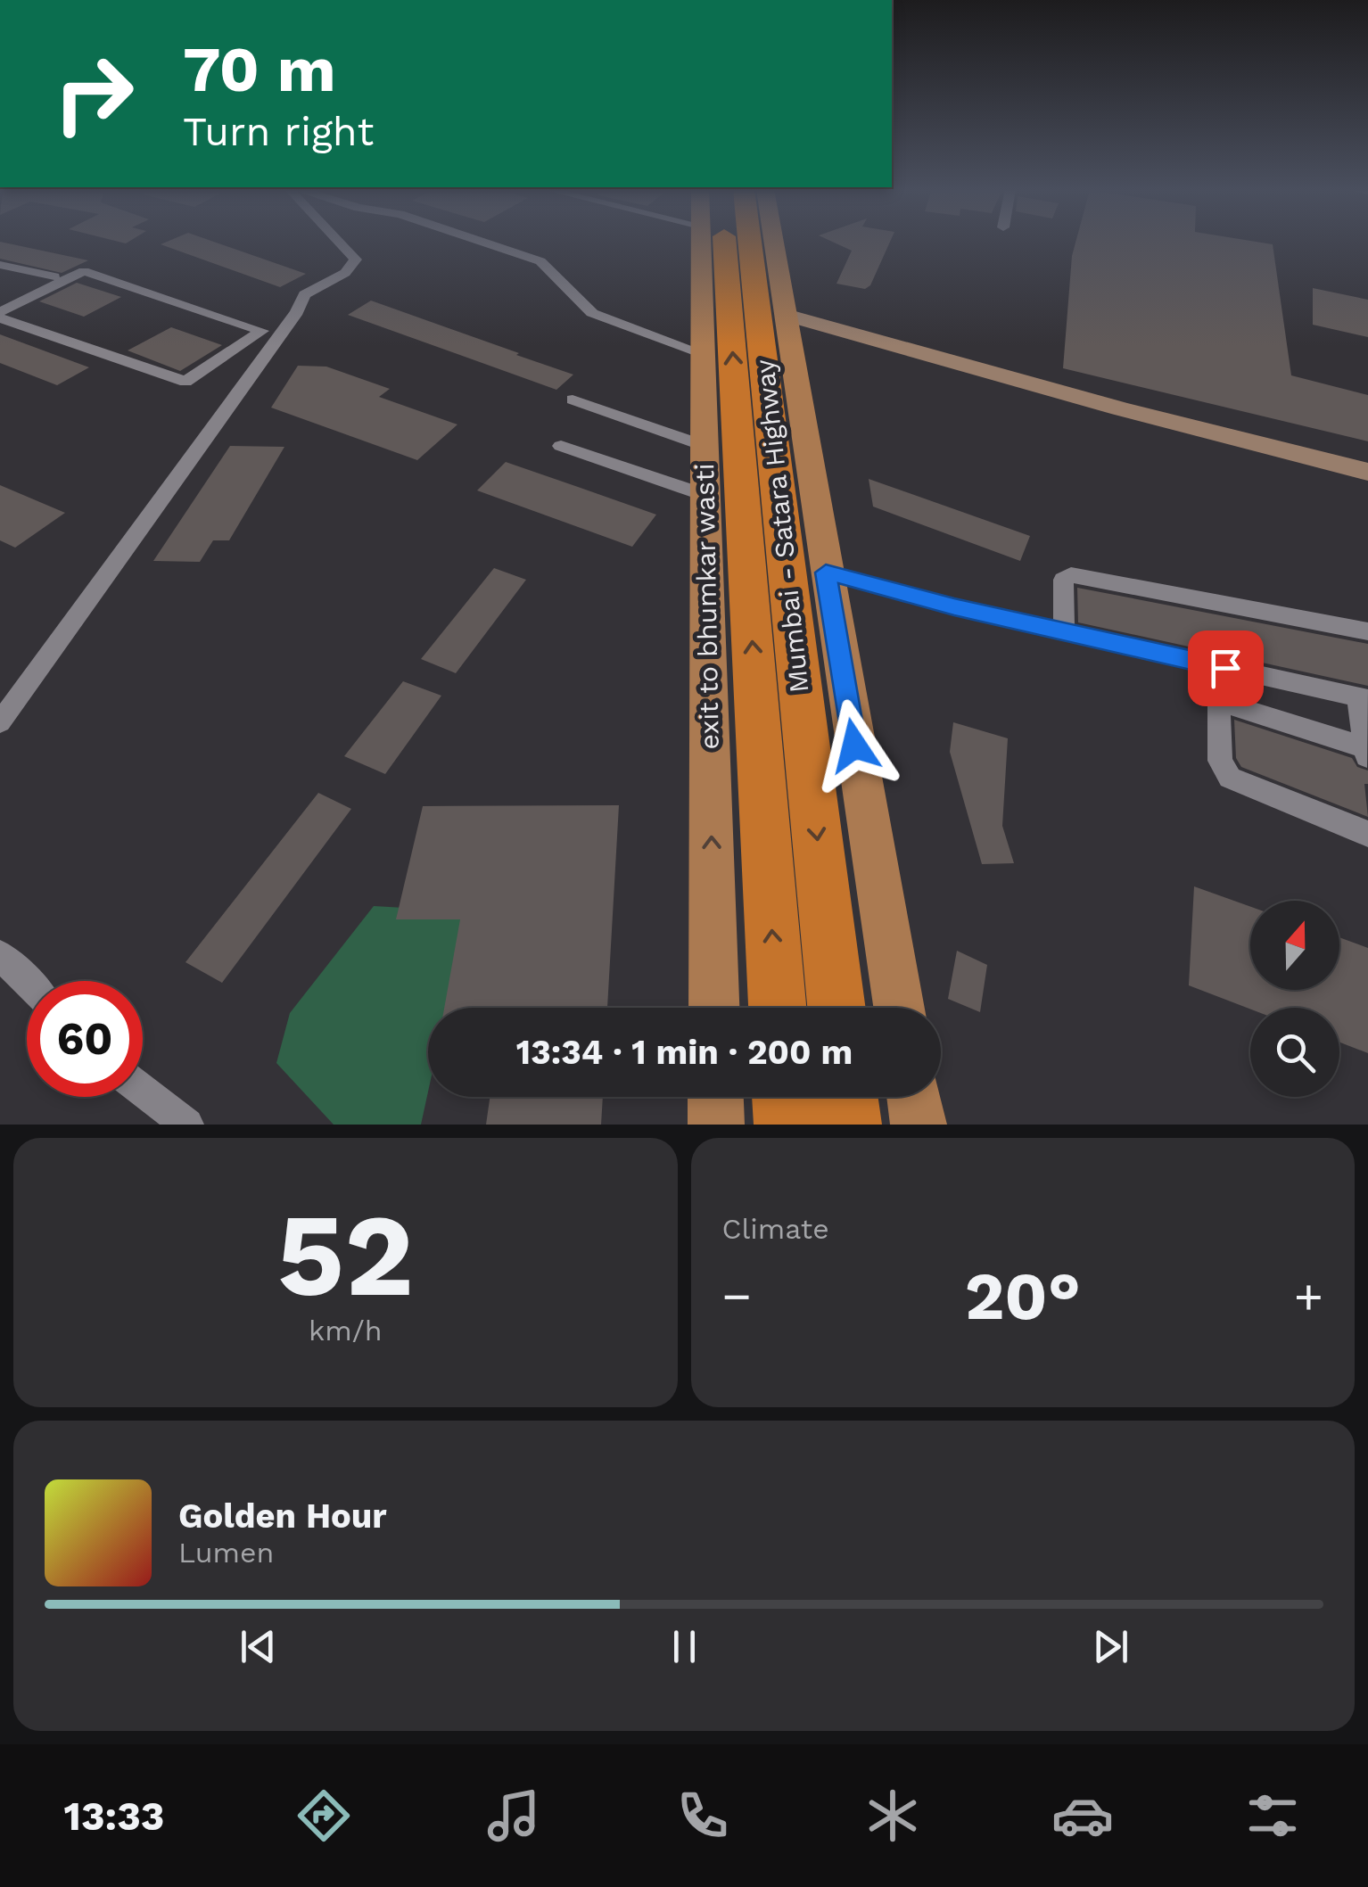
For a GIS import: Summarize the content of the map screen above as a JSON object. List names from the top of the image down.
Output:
{
  "streets": {
    "highway": ["Mumbai - Satara Highway"],
    "main road": ["exit to bhumkar wasti"]
  },
  "north": "top",
  "page": {
    "turn": ["70 m", "Turn right"],
    "limit": "60",
    "trip": "13:34 · 1 min · 200 m",
    "tile": [
      ["52", "km/h"],
      "Climate"
    ],
    "heat": ["−", "20°", "+"],
    "song": ["Golden Hour", "Lumen"],
    "tabs": "13:33"
  }
}
